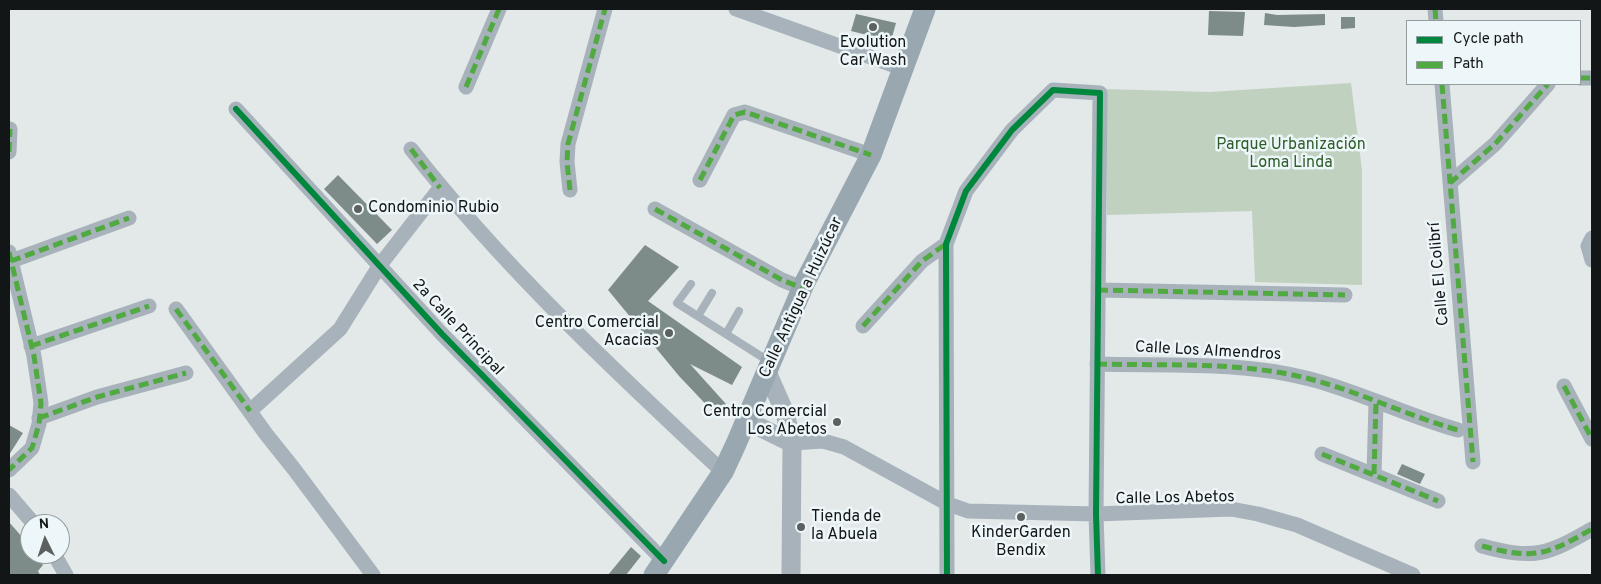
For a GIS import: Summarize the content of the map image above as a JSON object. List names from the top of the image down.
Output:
{
  "streets": {
    "main road": ["Calle Antigua a Huizúcar"],
    "street": [
      "Calle El Colibrí",
      "2a Calle Principal",
      "Calle Los Almendros",
      "Calle Los Abetos"
    ]
  },
  "crossings": [
    ["Calle Antigua a Huizúcar", "2a Calle Principal"]
  ],
  "parks": ["Parque Urbanización Loma Linda"],
  "places": [
    "Evolution Car Wash",
    "Condominio Rubio",
    "Centro Comercial Acacias",
    "Centro Comercial Los Abetos",
    "KinderGarden Bendix",
    "Tienda de la Abuela"
  ],
  "legend": ["Cycle path", "Path"],
  "north": "top"
}
